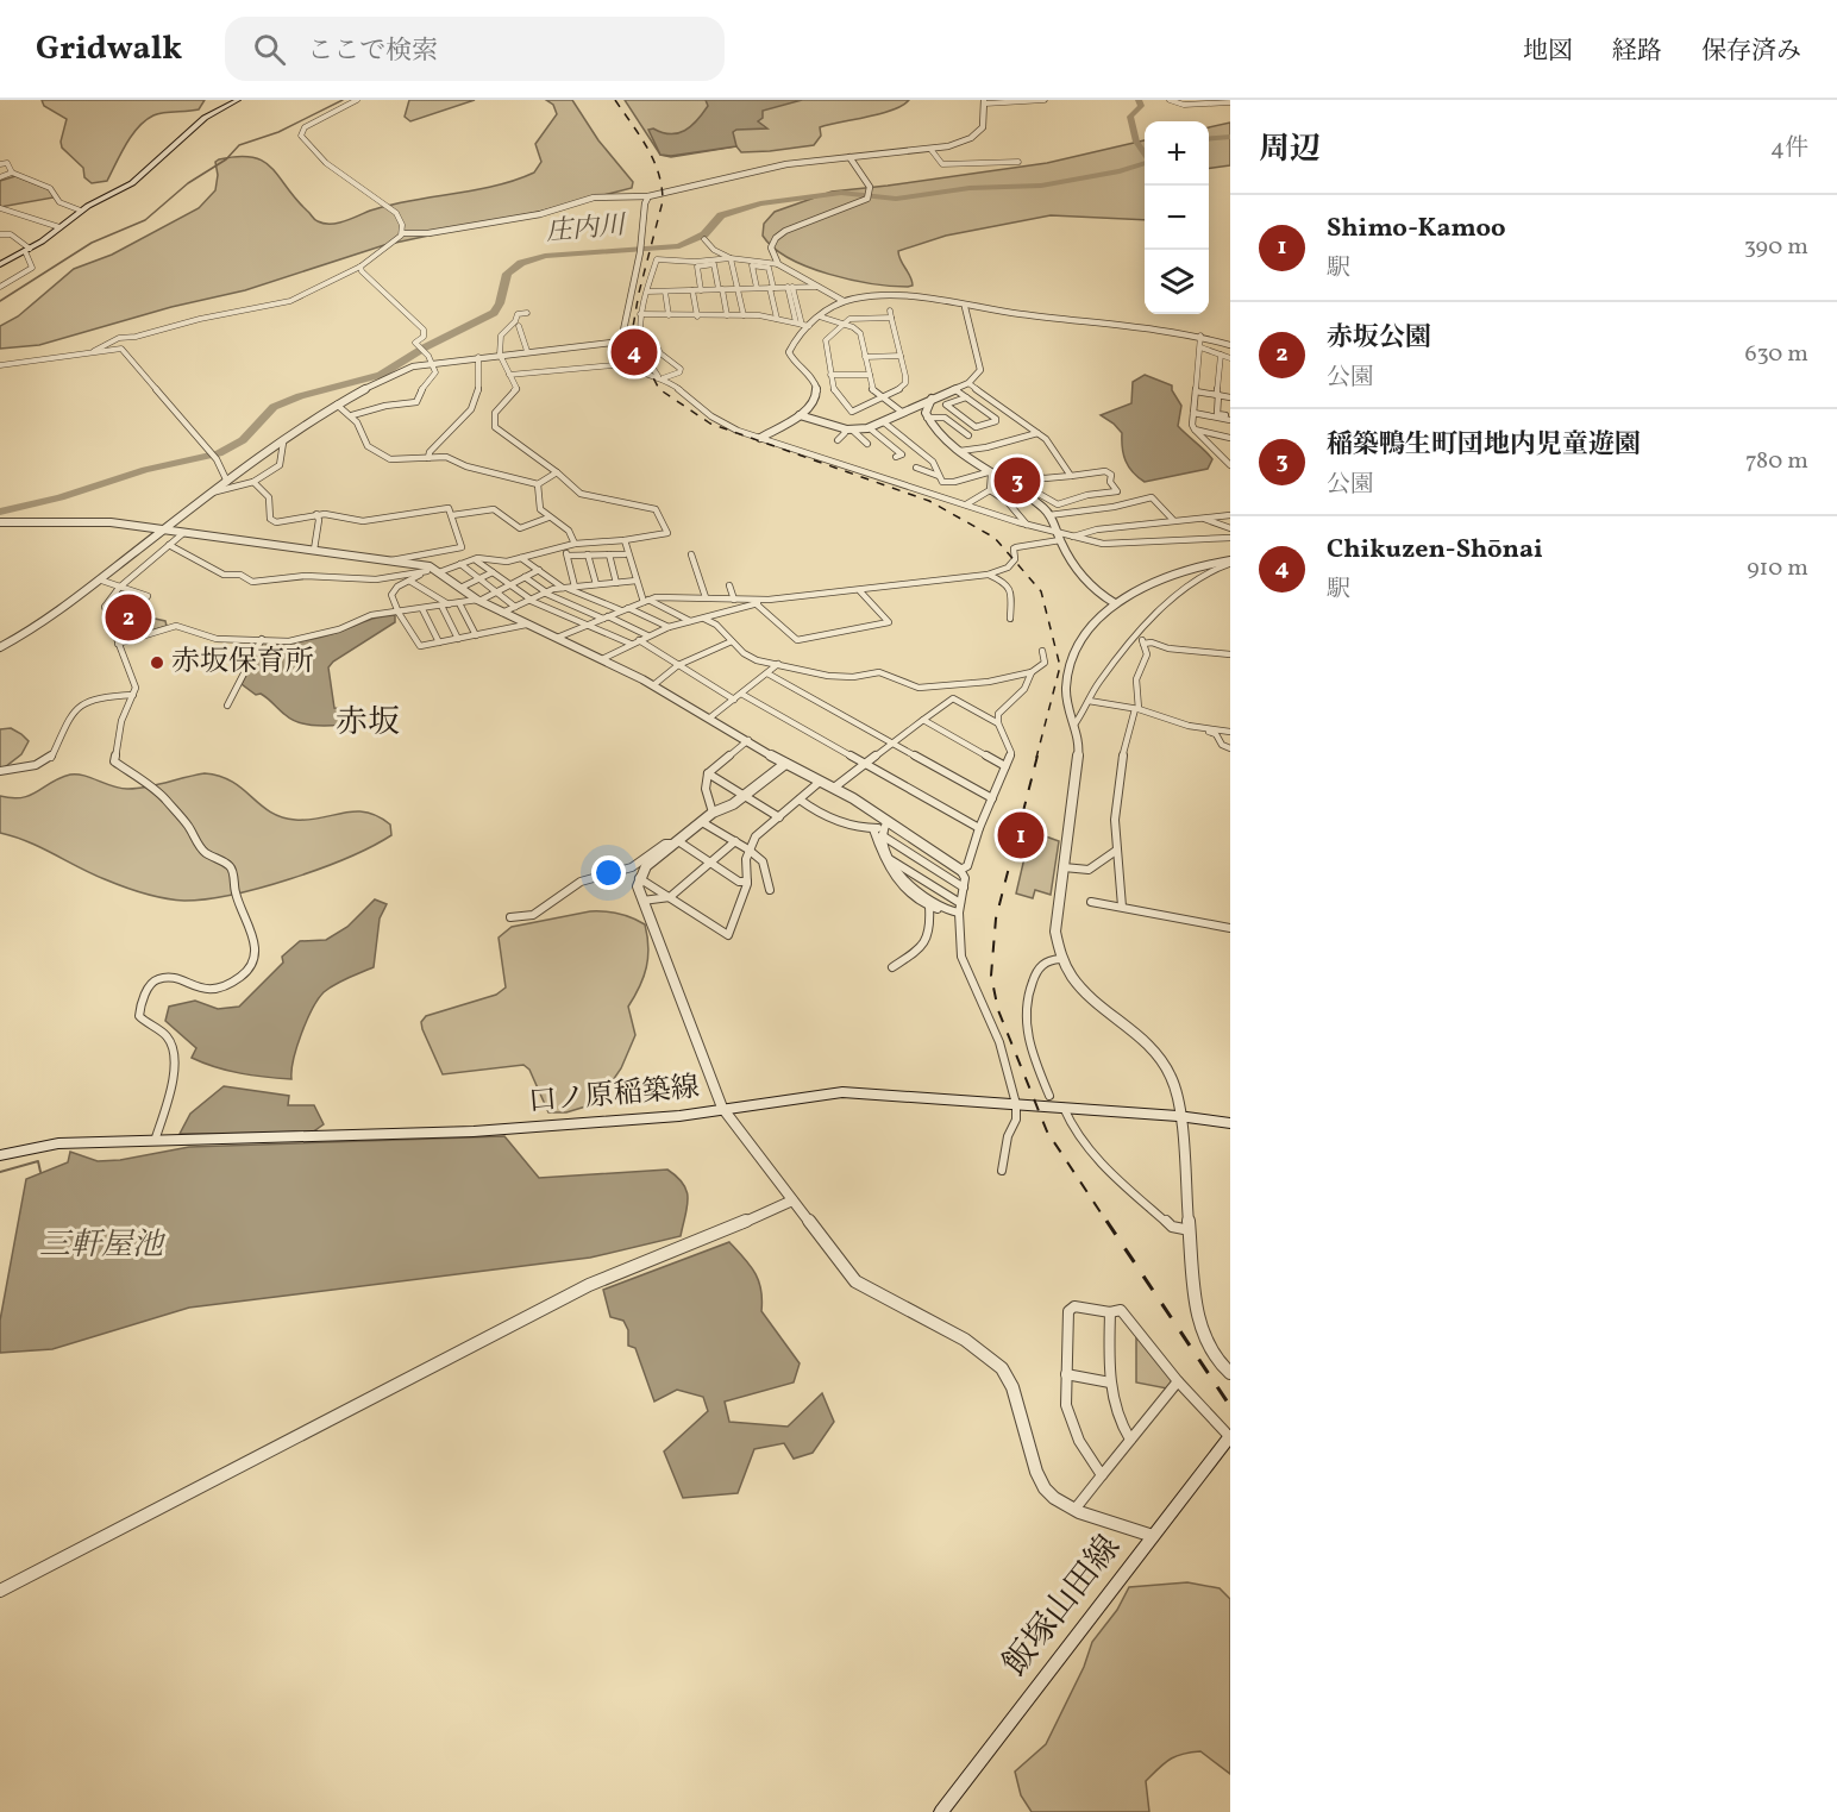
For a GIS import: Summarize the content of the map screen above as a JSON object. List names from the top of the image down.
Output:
{
  "streets": {
    "main road": ["口ノ原稲築線", "飯塚山田線"]
  },
  "districts": ["赤坂"],
  "water": ["庄内川", "三軒屋池"],
  "places": ["赤坂保育所"],
  "page": {
    "header": "Gridwalk",
    "search": "ここで検索",
    "nav": ["地図", "経路", "保存済み"],
    "heading": ["周辺", "4件"],
    "map_buttons": ["+", "−"],
    "list": [
      {
        "mark": "1",
        "name": "Shimo-Kamoo",
        "note": "駅",
        "value": "390 m"
      },
      {
        "mark": "2",
        "name": "赤坂公園",
        "note": "公園",
        "value": "630 m"
      },
      {
        "mark": "3",
        "name": "稲築鴨生町団地内児童遊園",
        "note": "公園",
        "value": "780 m"
      },
      {
        "mark": "4",
        "name": "Chikuzen-Shōnai",
        "note": "駅",
        "value": "910 m"
      }
    ],
    "pins": [
      "4",
      "3",
      "2",
      "1"
    ]
  }
}
